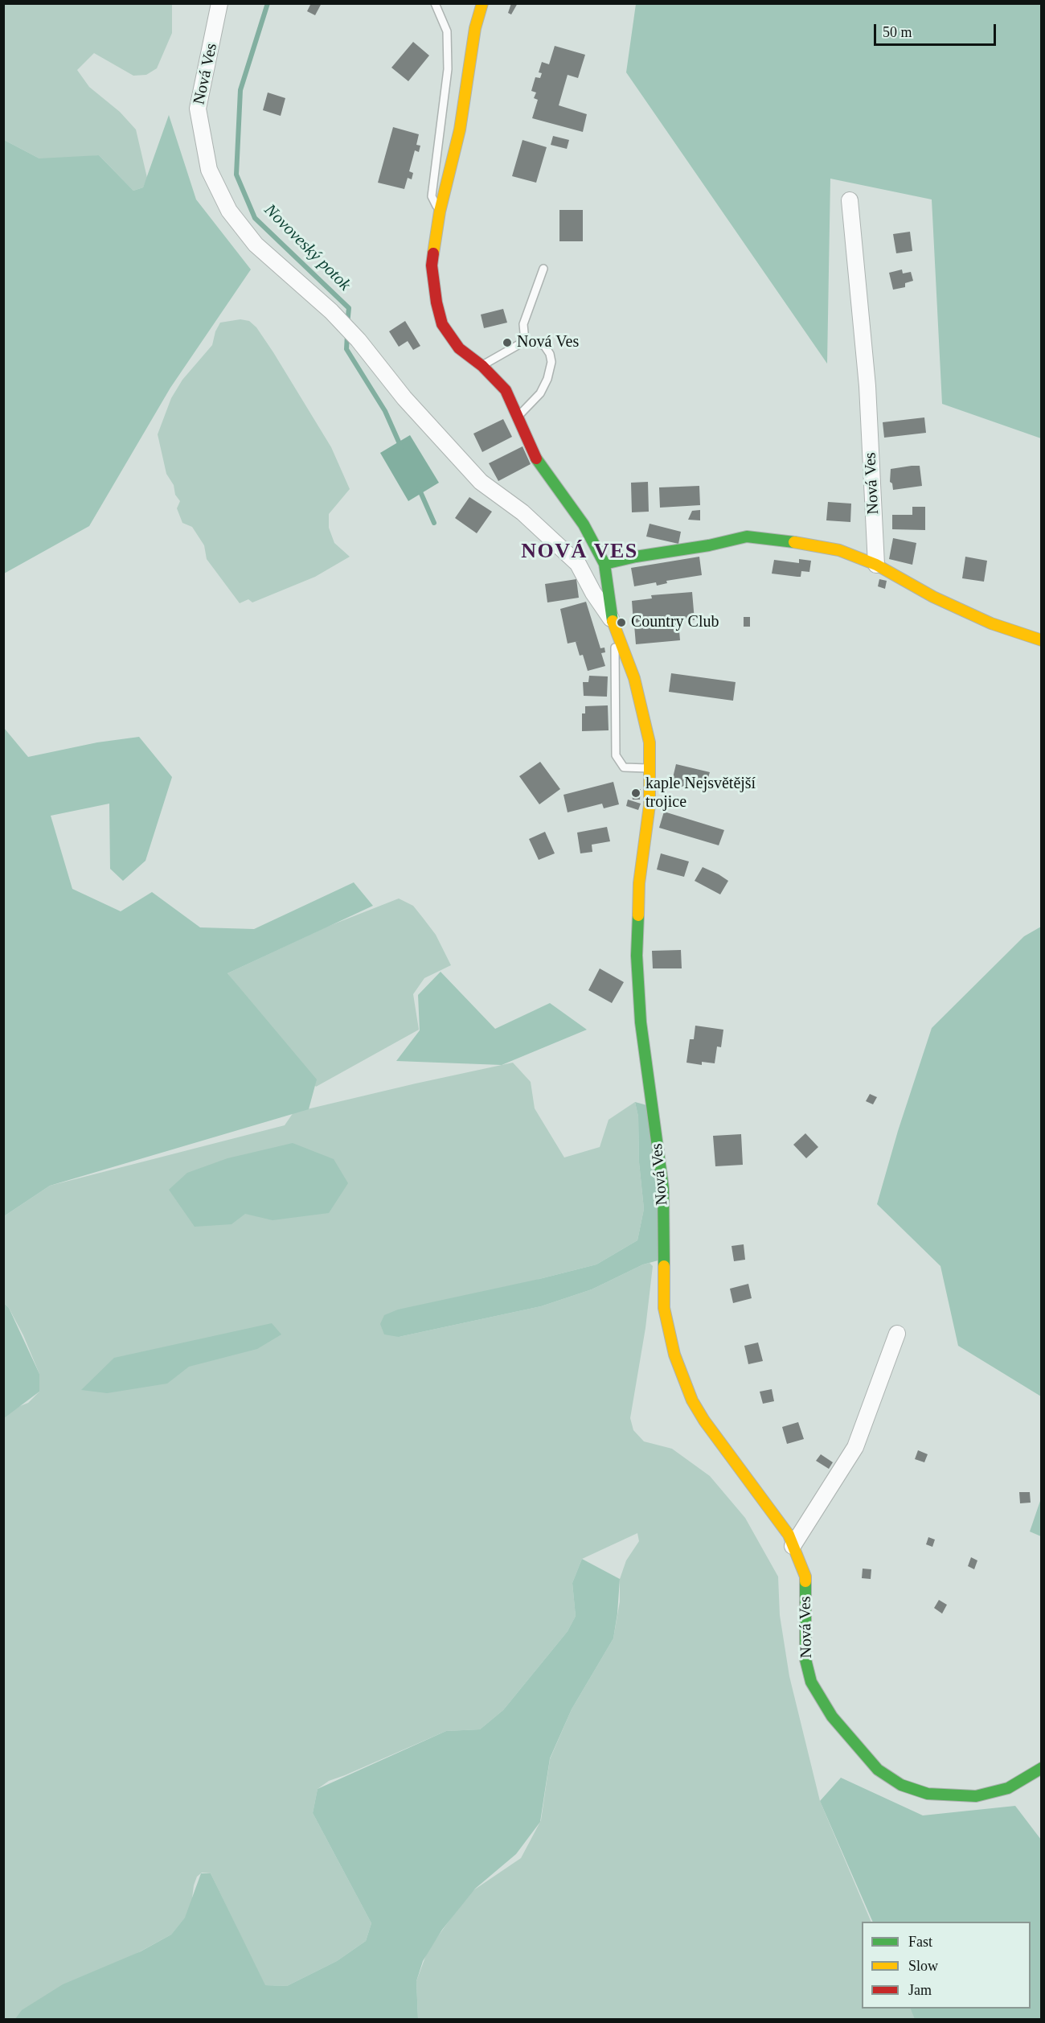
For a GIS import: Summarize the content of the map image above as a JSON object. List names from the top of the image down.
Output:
{
  "streets": {
    "street": ["Nová Ves"]
  },
  "districts": ["NOVÁ VES"],
  "water": ["Novoveský potok"],
  "places": ["Nová Ves", "Country Club", "kaple Nejsvětější trojice"],
  "legend": ["Fast", "Slow", "Jam"],
  "scale_bar": "50 m"
}
